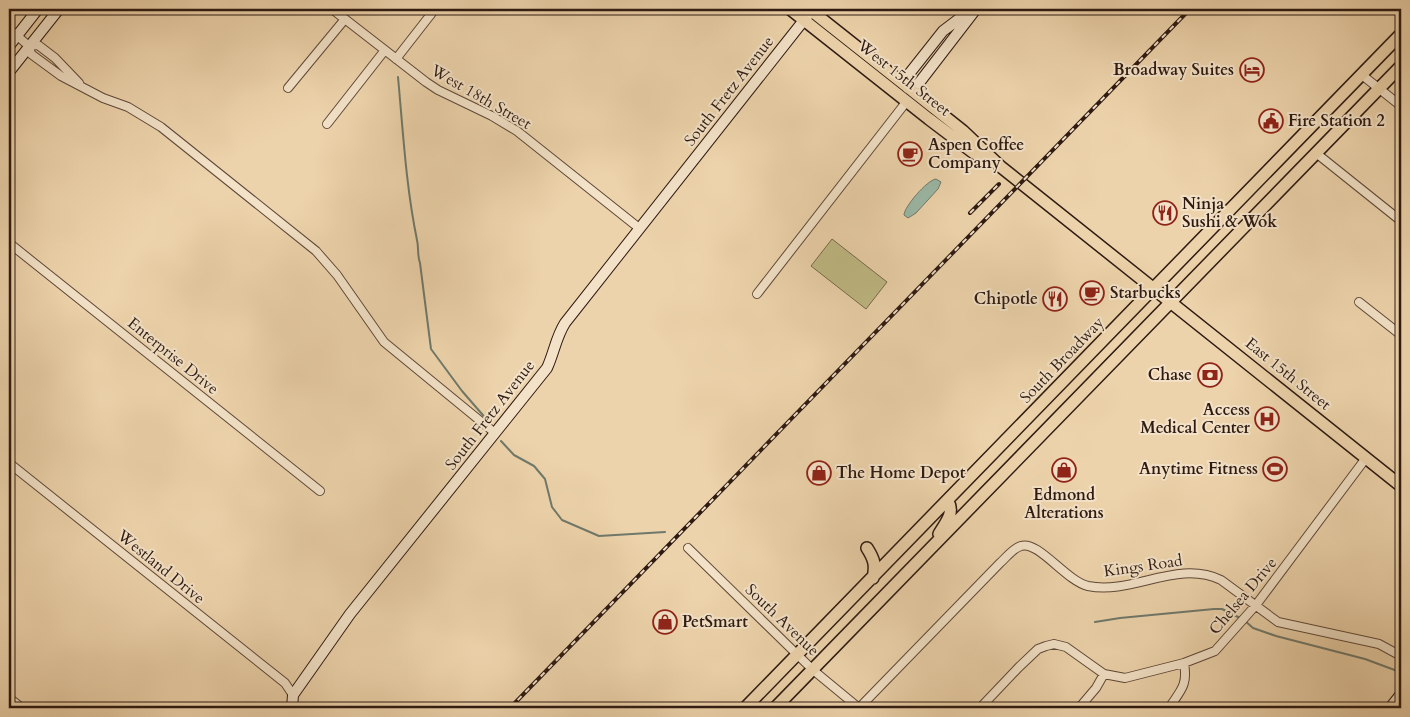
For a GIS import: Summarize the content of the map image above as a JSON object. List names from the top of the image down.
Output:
{
  "streets": {
    "main road": ["West 15th Street", "South Broadway", "East 15th Street"],
    "street": [
      "South Fretz Avenue",
      "West 18th Street",
      "Enterprise Drive",
      "Kings Road",
      "Westland Drive",
      "Chelsea Drive",
      "South Avenue"
    ]
  },
  "crossings": [
    ["West 15th Street", "South Fretz Avenue"],
    ["West 15th Street", "South Broadway"],
    ["West 15th Street", "East 15th Street"],
    ["South Fretz Avenue", "West 18th Street"],
    ["South Fretz Avenue", "Westland Drive"],
    ["South Broadway", "East 15th Street"],
    ["South Broadway", "South Avenue"],
    ["East 15th Street", "Chelsea Drive"],
    ["Kings Road", "Chelsea Drive"],
    ["Kings Road", "South Avenue"]
  ],
  "places": {
    "hotel": ["Broadway Suites"],
    "public building": ["Fire Station 2"],
    "cafe": ["Aspen Coffee Company", "Starbucks"],
    "restaurant": ["Ninja Sushi & Wok", "Chipotle"],
    "bank": ["Chase"],
    "hospital": ["Access Medical Center"],
    "sports": ["Anytime Fitness"],
    "shop": ["Edmond Alterations", "The Home Depot", "PetSmart"]
  }
}
